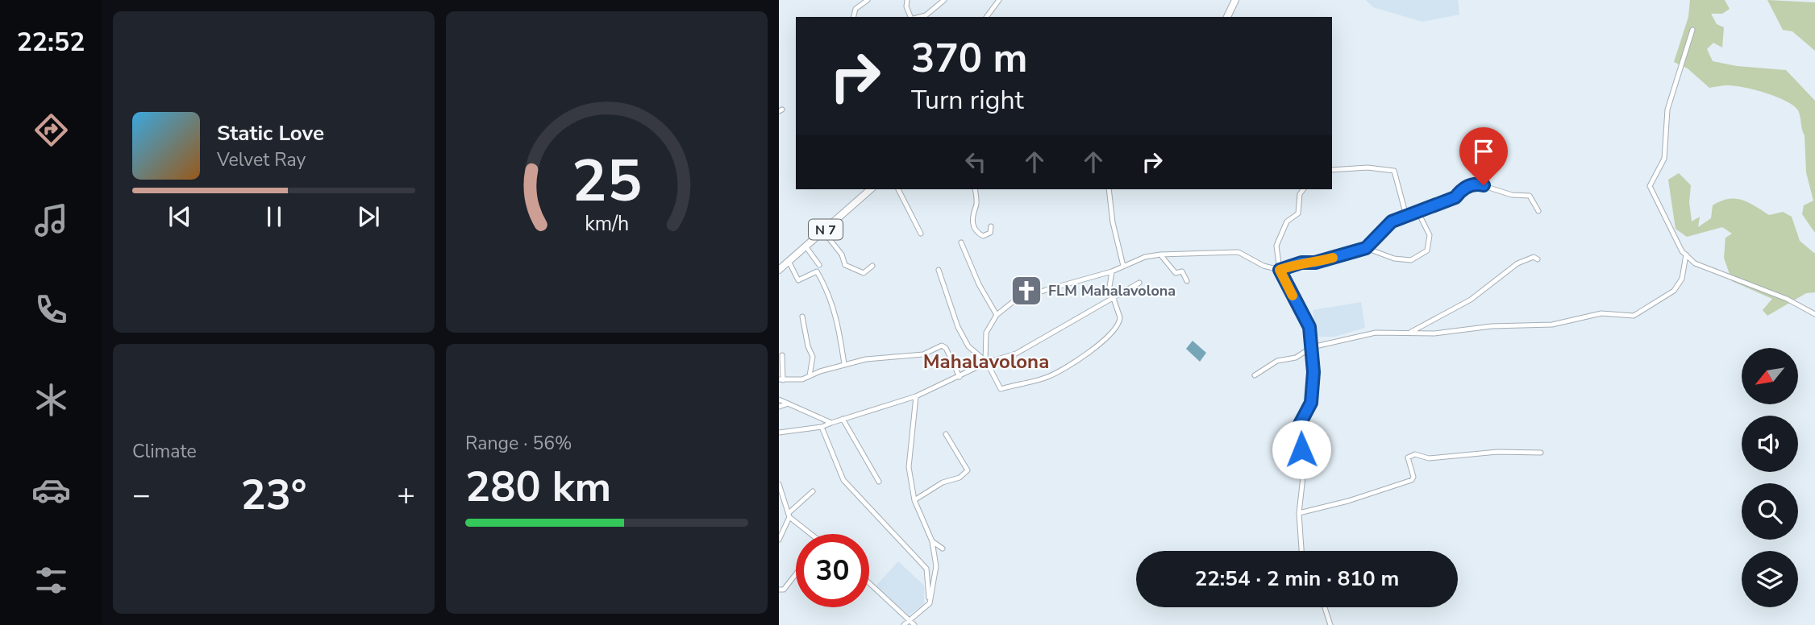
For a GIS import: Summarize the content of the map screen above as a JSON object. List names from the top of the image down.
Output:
{
  "streets": {
    "main road": ["N 7"]
  },
  "districts": ["Mahalavolona"],
  "places": {
    "church": ["FLM Mahalavolona"]
  },
  "north": "bottom left",
  "page": {
    "tabs": "22:52",
    "turn": ["370 m", "Turn right"],
    "song": ["Static Love", "Velvet Ray"],
    "tile": [
      "Climate",
      ["Range · 56%", "280 km"]
    ],
    "heat": ["−", "23°", "+"],
    "limit": "30",
    "trip": "22:54 · 2 min · 810 m",
    "gauge": ["25", "km/h"]
  }
}
